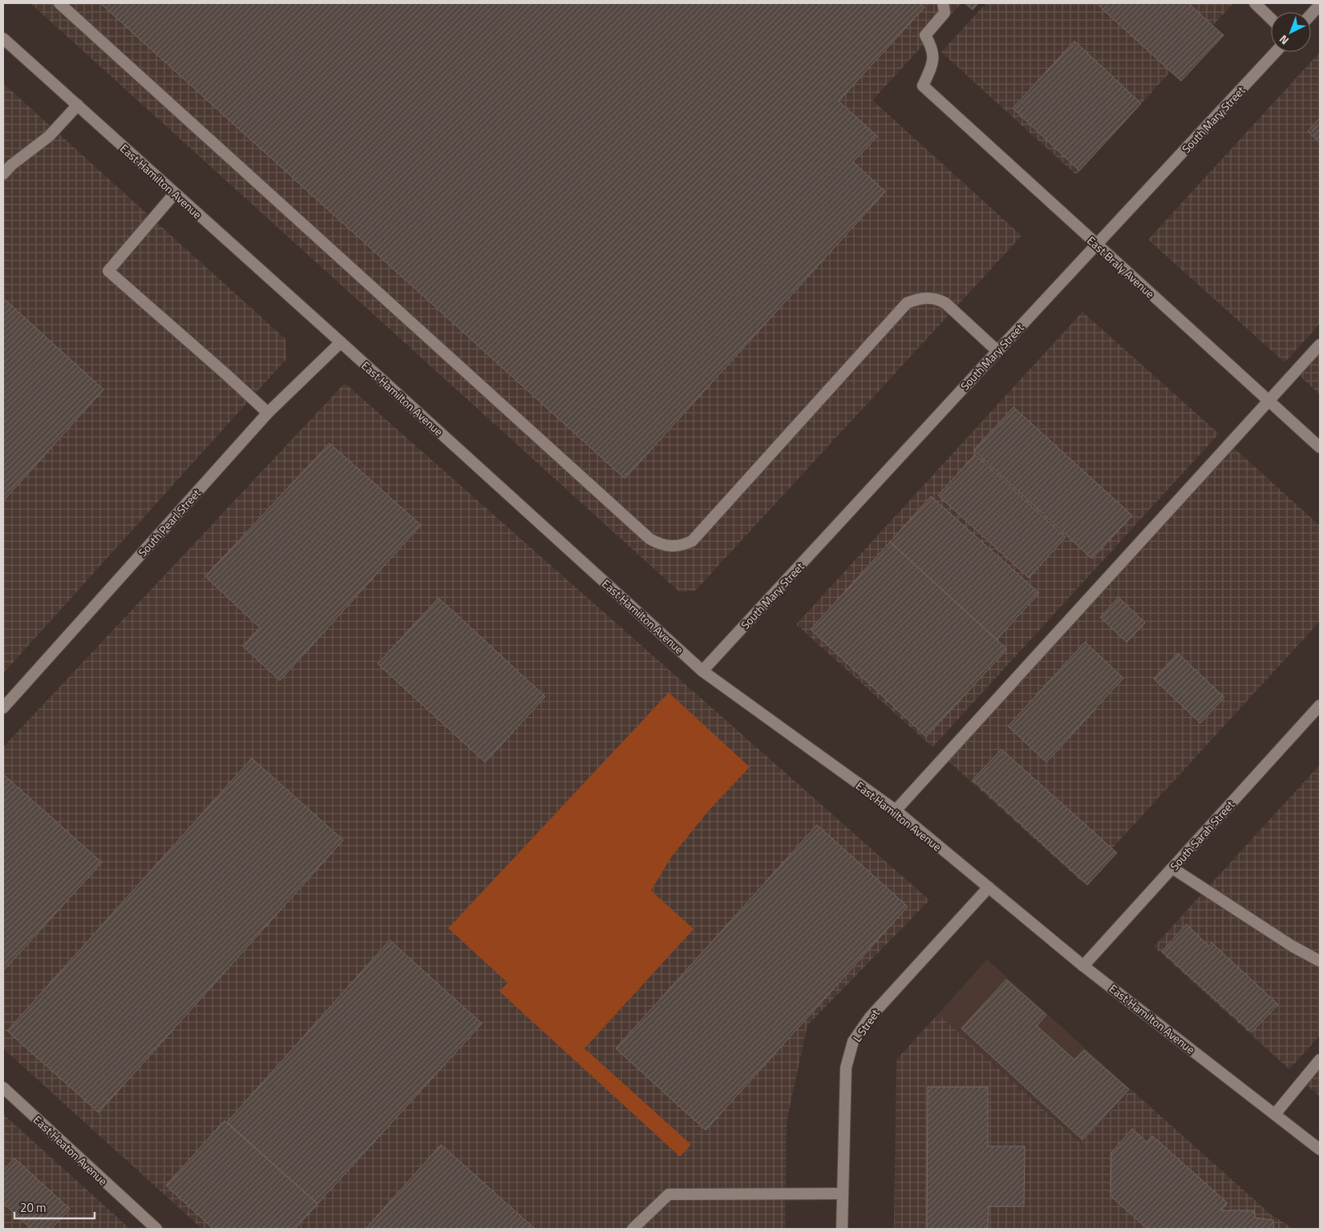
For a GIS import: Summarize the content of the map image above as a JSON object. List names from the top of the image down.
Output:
{
  "streets": {
    "street": [
      "South Mary Street",
      "East Hamilton Avenue",
      "East Braly Avenue",
      "South Pearl Street",
      "South Sarah Street",
      "L Street",
      "East Heaton Avenue"
    ]
  },
  "crossings": [
    ["South Mary Street", "East Hamilton Avenue"],
    ["South Mary Street", "East Braly Avenue"],
    ["East Hamilton Avenue", "South Pearl Street"],
    ["East Hamilton Avenue", "South Sarah Street"],
    ["East Hamilton Avenue", "L Street"]
  ],
  "scale_bar": "20 m",
  "north": "bottom left"
}
